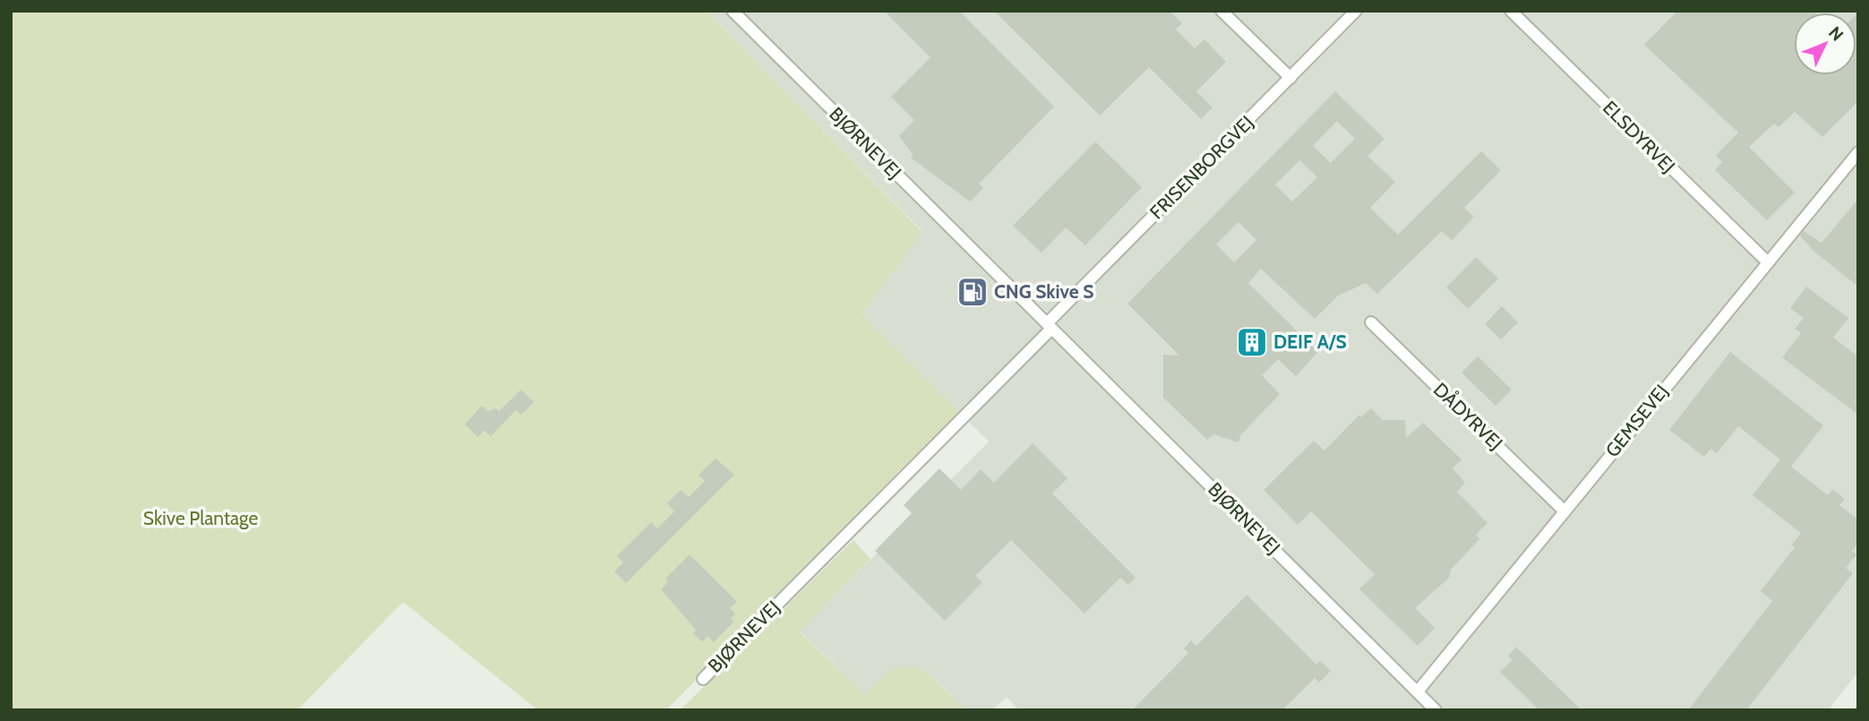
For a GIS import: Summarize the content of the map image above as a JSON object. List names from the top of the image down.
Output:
{
  "streets": {
    "street": [
      "ELSDYRVEJ",
      "BJØRNEVEJ",
      "FRISENBORGVEJ",
      "DÅDYRVEJ",
      "GEMSEVEJ"
    ]
  },
  "crossings": [
    ["ELSDYRVEJ", "GEMSEVEJ"],
    ["BJØRNEVEJ", "FRISENBORGVEJ"],
    ["BJØRNEVEJ", "GEMSEVEJ"],
    ["DÅDYRVEJ", "GEMSEVEJ"]
  ],
  "parks": ["Skive Plantage"],
  "places": {
    "fuel station": ["CNG Skive S"],
    "building": ["DEIF A/S"]
  },
  "north": "top right"
}
